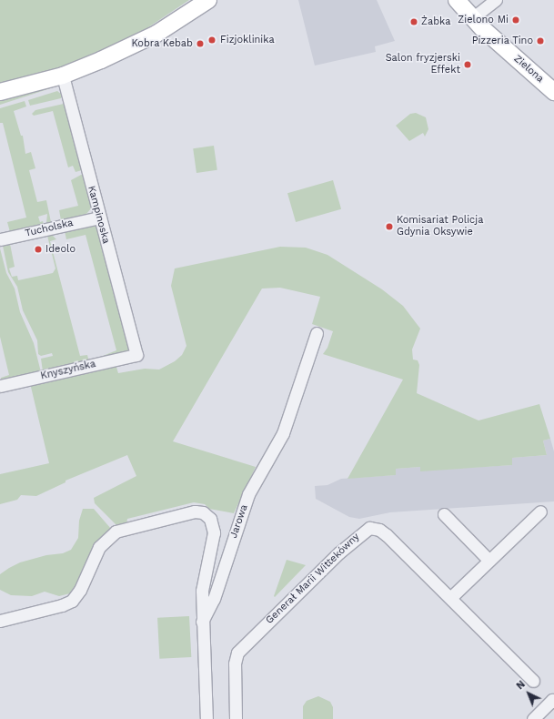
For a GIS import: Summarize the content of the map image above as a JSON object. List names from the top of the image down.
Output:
{
  "streets": {
    "street": [
      "Zielona",
      "Kampinoska",
      "Tucholska",
      "Knyszyńska",
      "Jarowa",
      "Generał Marii Wittekówny"
    ]
  },
  "crossings": [
    ["Kampinoska", "Tucholska"],
    ["Kampinoska", "Knyszyńska"]
  ],
  "places": [
    "Zielono Mi",
    "Żabka",
    "Fizjoklinika",
    "Pizzeria Tino",
    "Kobra Kebab",
    "Salon fryzjerski Effekt",
    "Komisariat Policja Gdynia Oksywie",
    "Ideolo"
  ],
  "north": "top left"
}
